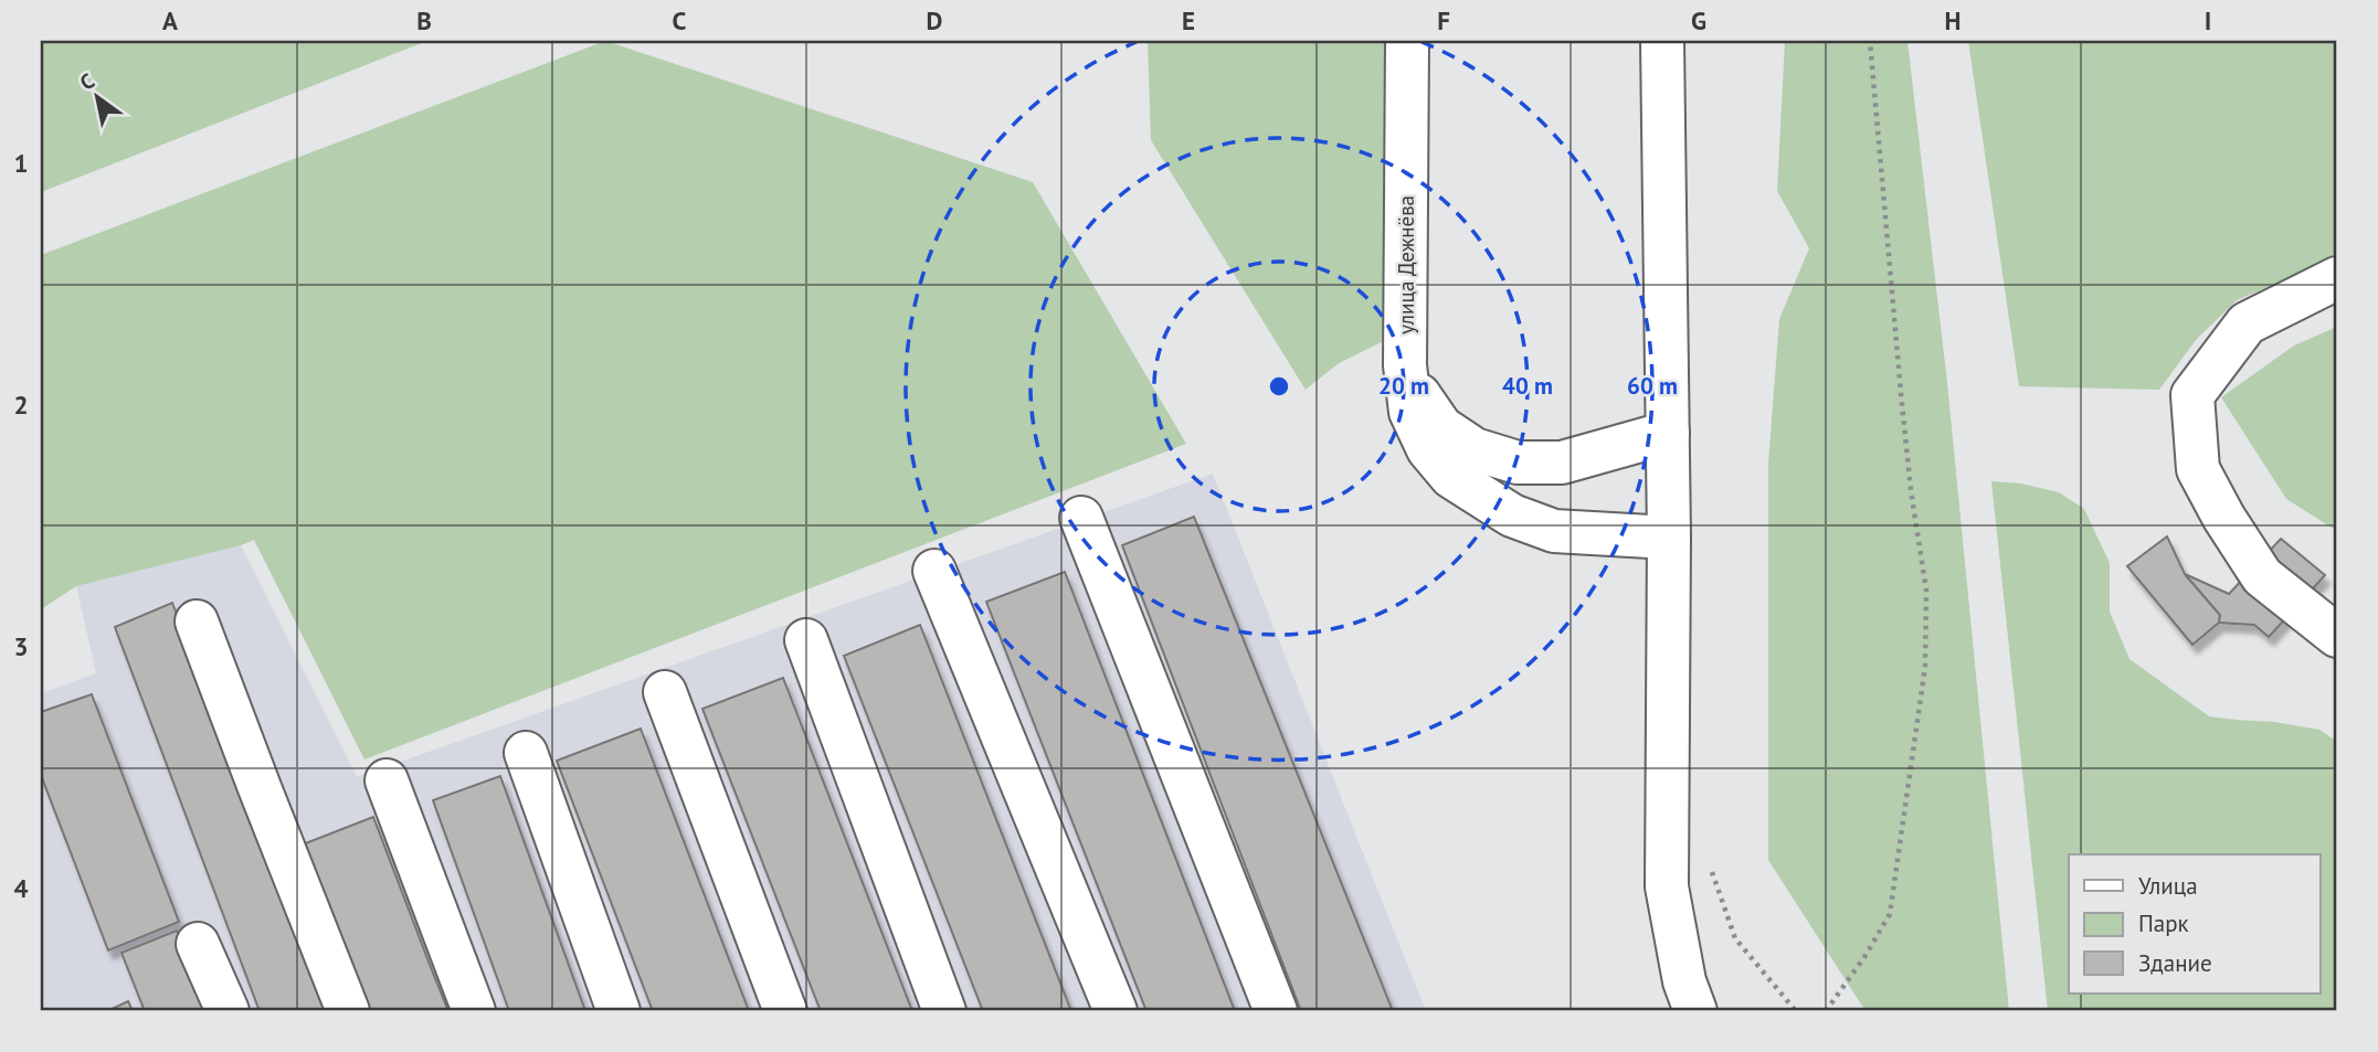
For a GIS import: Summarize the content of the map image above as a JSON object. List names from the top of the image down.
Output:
{
  "streets": {
    "street": ["улица Дежнёва"]
  },
  "legend": ["Улица", "Парк", "Здание"],
  "north": "top left",
  "grid": {
    "columns": [
      "A",
      "B",
      "C",
      "D",
      "E",
      "F",
      "G",
      "H",
      "I"
    ],
    "rows": [
      "1",
      "2",
      "3",
      "4"
    ]
  },
  "rings": ["20 m", "40 m", "60 m"]
}
